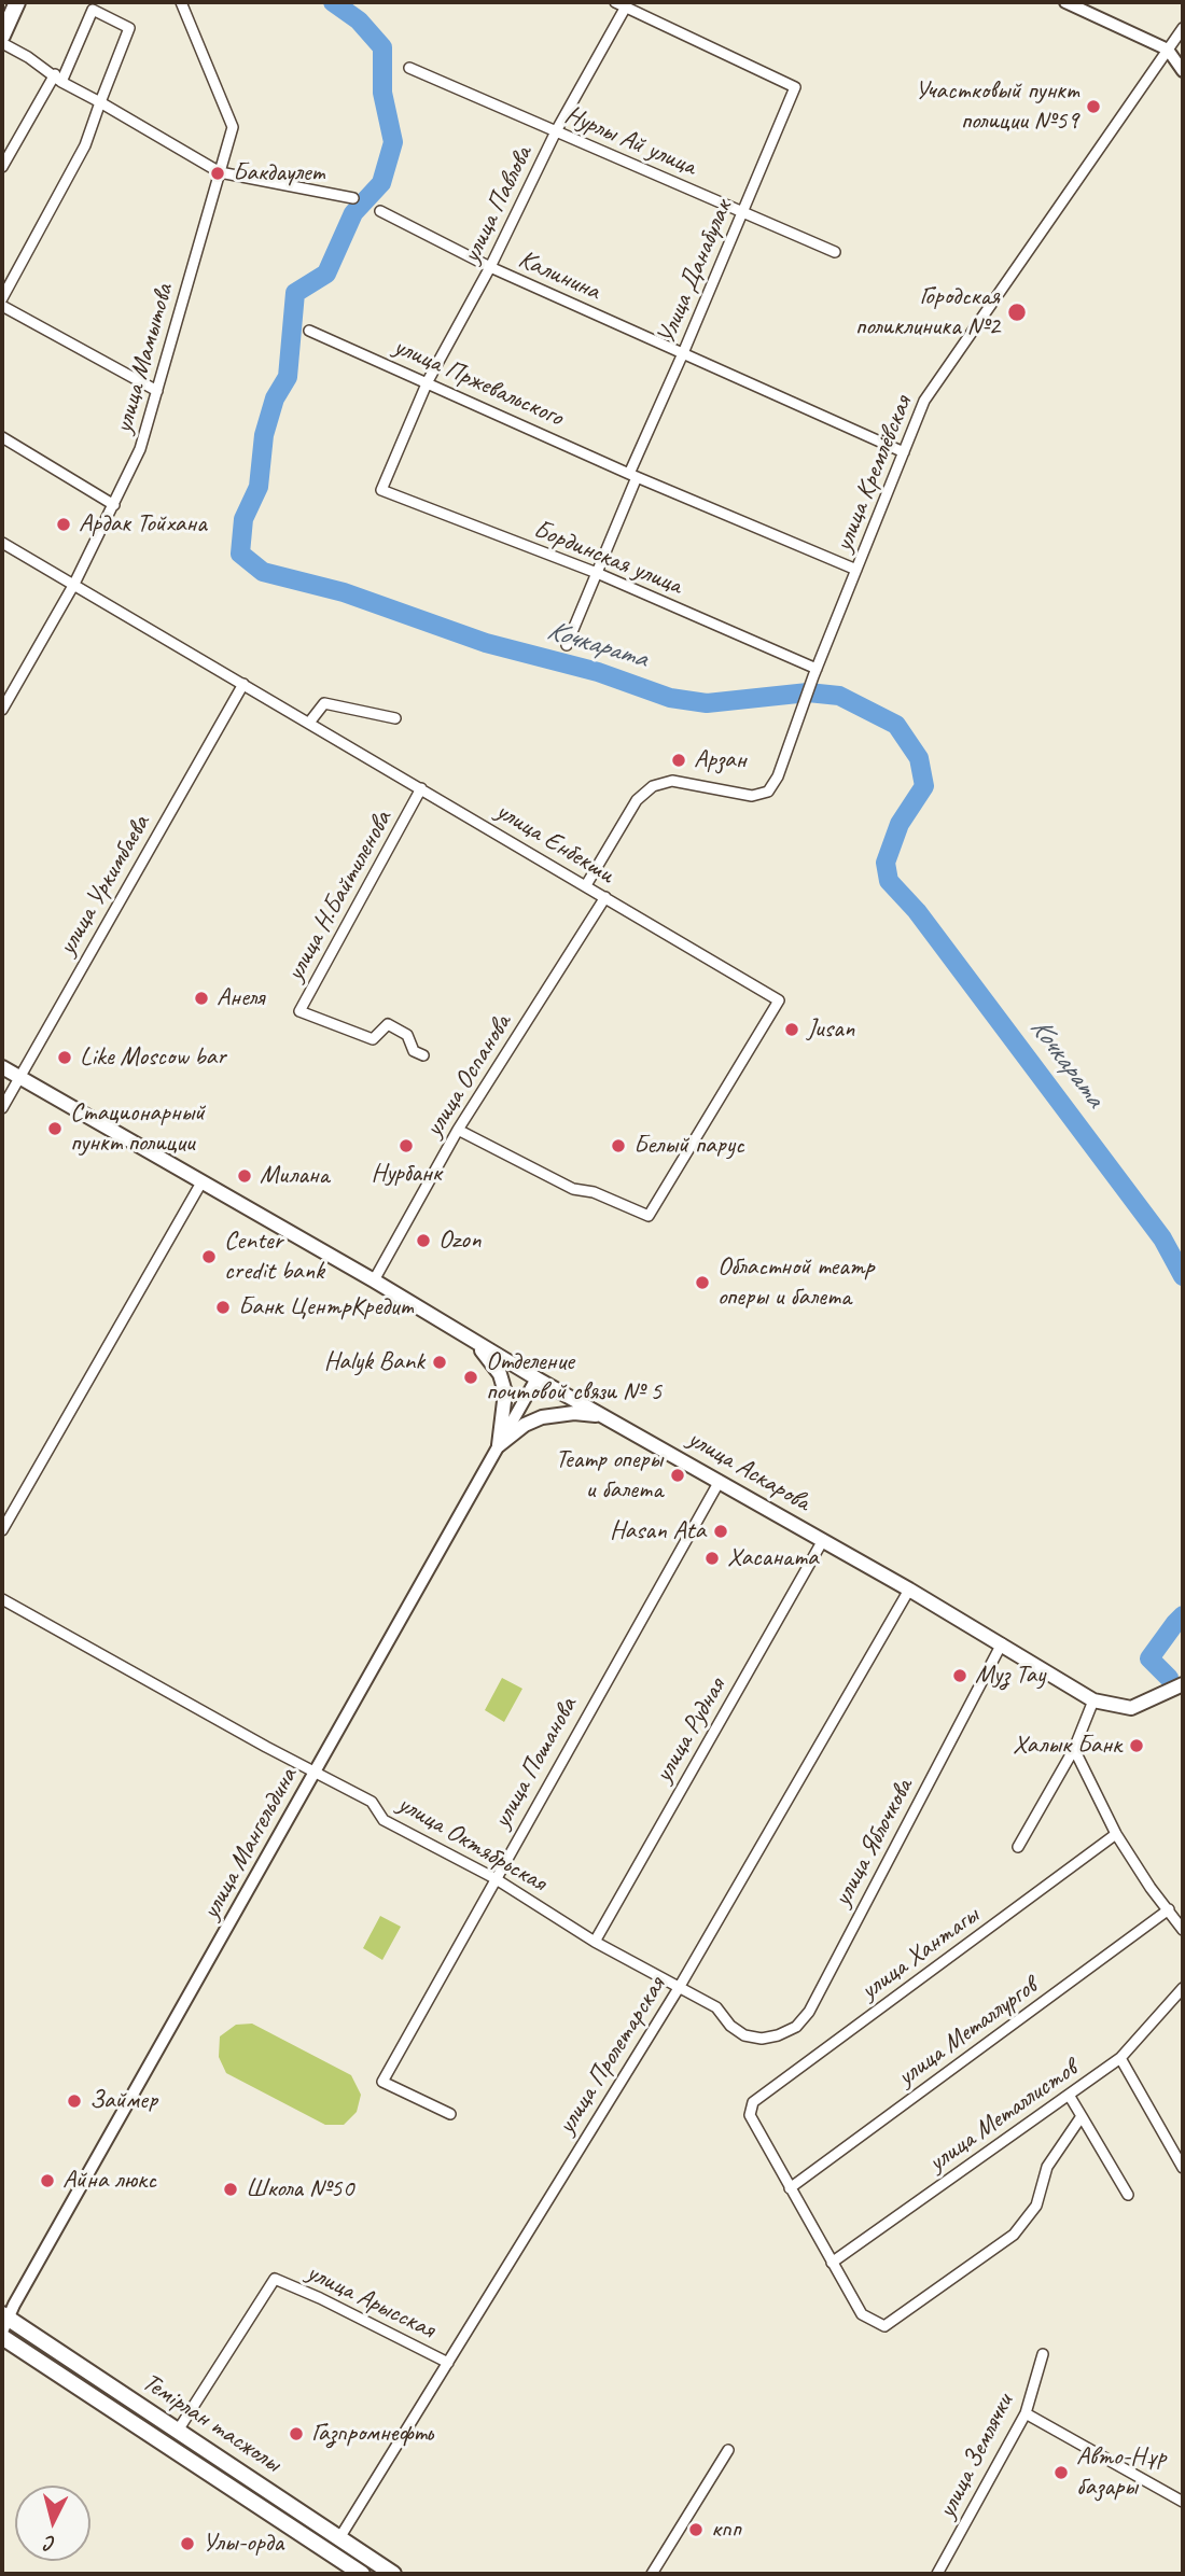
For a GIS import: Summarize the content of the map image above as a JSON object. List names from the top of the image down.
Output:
{
  "streets": {
    "main road": ["улица Аскарова", "Темірлан тасжолы"],
    "street": [
      "Нурлы Ай улица",
      "улица Павлова",
      "Улица Данабулак",
      "Калинина",
      "улица Мамытова",
      "улица Пржевальского",
      "улица Кремлёвская",
      "Бординская улица",
      "улица Енбекши",
      "улица Уркимбаева",
      "улица Н.Байтиленова",
      "улица Оспанова",
      "улица Рудная",
      "улица Пошанова",
      "улица Яблочкова",
      "улица Мангельдина",
      "улица Октябрьская",
      "улица Хантагы",
      "улица Металлургов",
      "улица Пролетарская",
      "улица Металлистов",
      "улица Арысская",
      "улица Землячки"
    ]
  },
  "crossings": [
    ["Нурлы Ай улица", "улица Павлова"],
    ["Нурлы Ай улица", "Улица Данабулак"],
    ["улица Павлова", "Улица Данабулак"],
    ["улица Павлова", "Калинина"],
    ["улица Павлова", "улица Пржевальского"],
    ["улица Павлова", "Бординская улица"],
    ["Улица Данабулак", "Калинина"],
    ["Улица Данабулак", "улица Пржевальского"],
    ["Улица Данабулак", "Бординская улица"],
    ["Калинина", "улица Кремлёвская"],
    ["улица Мамытова", "улица Енбекши"],
    ["улица Пржевальского", "улица Кремлёвская"],
    ["улица Кремлёвская", "Бординская улица"],
    ["улица Кремлёвская", "улица Енбекши"],
    ["улица Енбекши", "улица Уркимбаева"],
    ["улица Енбекши", "улица Н.Байтиленова"],
    ["улица Енбекши", "улица Оспанова"],
    ["улица Уркимбаева", "улица Аскарова"],
    ["улица Оспанова", "улица Аскарова"],
    ["улица Аскарова", "улица Рудная"],
    ["улица Аскарова", "улица Пошанова"],
    ["улица Аскарова", "улица Яблочкова"],
    ["улица Аскарова", "улица Мангельдина"],
    ["улица Аскарова", "улица Пролетарская"],
    ["улица Рудная", "улица Октябрьская"],
    ["улица Пошанова", "улица Октябрьская"],
    ["улица Яблочкова", "улица Октябрьская"],
    ["улица Мангельдина", "улица Октябрьская"],
    ["улица Мангельдина", "Темірлан тасжолы"],
    ["улица Октябрьская", "улица Пролетарская"],
    ["улица Хантагы", "улица Металлургов"],
    ["улица Пролетарская", "улица Арысская"],
    ["улица Пролетарская", "Темірлан тасжолы"],
    ["улица Арысская", "Темірлан тасжолы"]
  ],
  "water": ["Кочкарата"],
  "places": [
    "Участковый пункт полиции №59",
    "Бакдаулет",
    "Городская поликлиника №2",
    "Ардак Тойхана",
    "Арзан",
    "Анеля",
    "Jusan",
    "Like Moscow bar",
    "Стационарный пункт полиции",
    "Нурбанк",
    "Белый парус",
    "Милана",
    "Ozon",
    "Center credit bank",
    "Областной театр оперы и балета",
    "Банк ЦентрКредит",
    "Halyk Bank",
    "Отделение почтовой связи № 5",
    "Театр оперы и балета",
    "Hasan Ata",
    "Хасаната",
    "Муз Тау",
    "Халык Банк",
    "Займер",
    "Айна люкс",
    "Школа №50",
    "Газпромнефть",
    "Авто-Нұр базары",
    "кпп",
    "Улы-орда"
  ],
  "north": "bottom"
}
